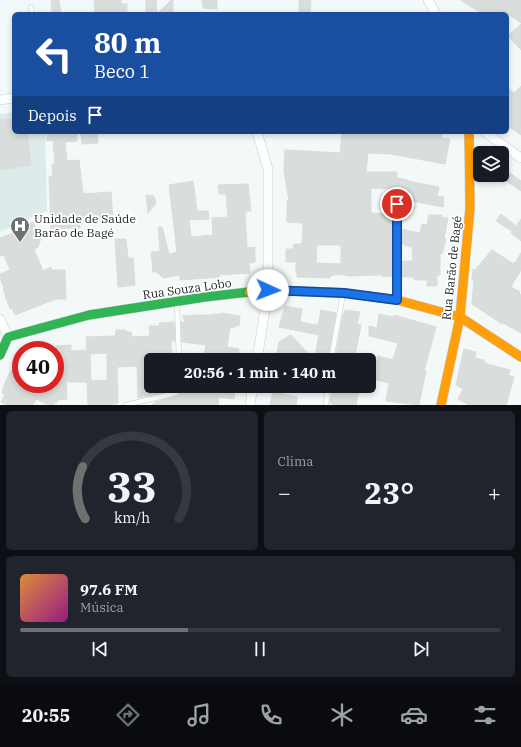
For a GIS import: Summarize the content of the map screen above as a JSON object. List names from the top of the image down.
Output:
{
  "streets": {
    "street": ["Rua Barão de Bagé", "Rua Souza Lobo"]
  },
  "crossings": [
    ["Rua Barão de Bagé", "Rua Souza Lobo"]
  ],
  "places": {
    "hospital": ["Unidade de Saúde Barão de Bagé"]
  },
  "page": {
    "turn": ["80 m", "Beco 1"],
    "then": "Depois",
    "limit": "40",
    "trip": "20:56 · 1 min · 140 m",
    "tile": "Clima",
    "heat": ["−", "23°", "+"],
    "song": ["97.6 FM", "Música"],
    "tabs": "20:55",
    "gauge": ["33", "km/h"]
  }
}
